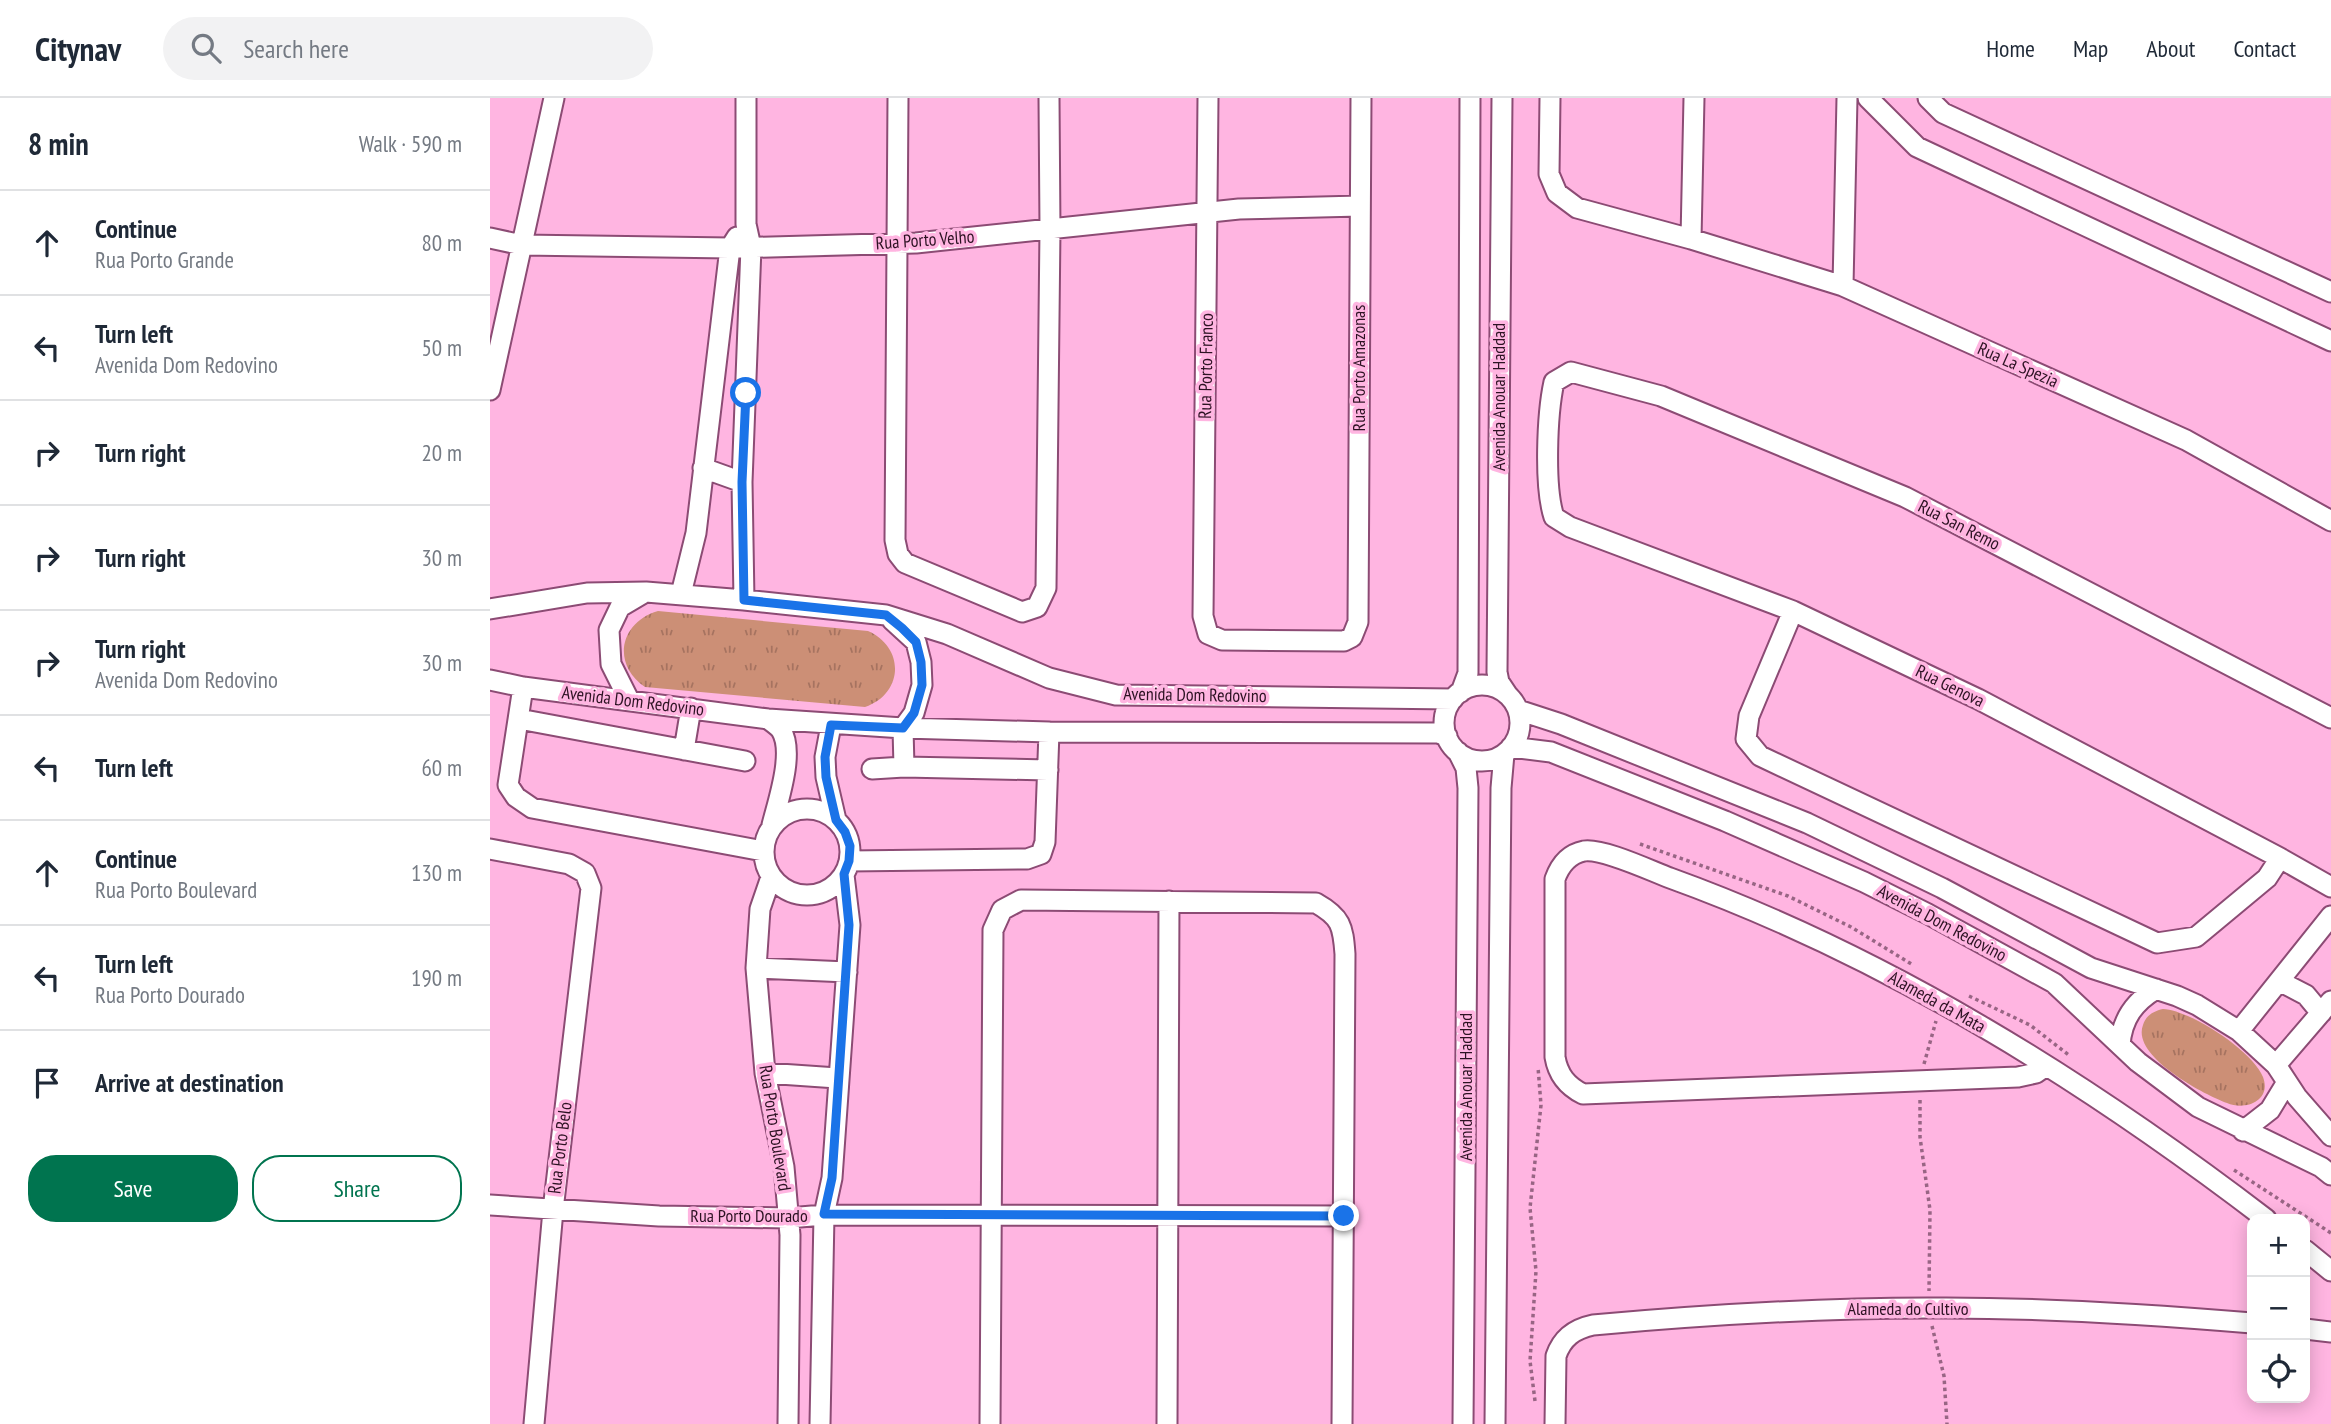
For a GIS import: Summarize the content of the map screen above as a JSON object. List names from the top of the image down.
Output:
{
  "streets": {
    "street": [
      "Rua Porto Velho",
      "Rua La Spezia",
      "Rua Porto Franco",
      "Rua Porto Amazonas",
      "Avenida Anouar Haddad",
      "Rua San Remo",
      "Rua Genova",
      "Avenida Dom Redovino",
      "Alameda da Mata",
      "Rua Porto Boulevard",
      "Rua Porto Belo",
      "Rua Porto Dourado",
      "Alameda do Cultivo"
    ]
  },
  "crossings": [
    ["Rua Porto Velho", "Rua Porto Franco"],
    ["Rua Porto Velho", "Rua Porto Amazonas"],
    ["Rua Porto Franco", "Rua Porto Amazonas"],
    ["Avenida Anouar Haddad", "Avenida Dom Redovino"],
    ["Rua San Remo", "Rua Genova"],
    ["Rua Porto Boulevard", "Rua Porto Dourado"],
    ["Rua Porto Belo", "Rua Porto Dourado"]
  ],
  "page": {
    "header": "Citynav",
    "search": "Search here",
    "nav": [
      "Home",
      "Map",
      "About",
      "Contact"
    ],
    "heading": ["8 min", "Walk · 590 m"],
    "list": [
      ["Continue", "Rua Porto Grande", "80 m"],
      ["Turn left", "Avenida Dom Redovino", "50 m"],
      ["Turn right", "20 m"],
      ["Turn right", "30 m"],
      ["Turn right", "Avenida Dom Redovino", "30 m"],
      ["Turn left", "60 m"],
      ["Continue", "Rua Porto Boulevard", "130 m"],
      ["Turn left", "Rua Porto Dourado", "190 m"],
      "Arrive at destination"
    ],
    "buttons": ["Save", "Share"],
    "map_buttons": ["+", "−"]
  }
}
